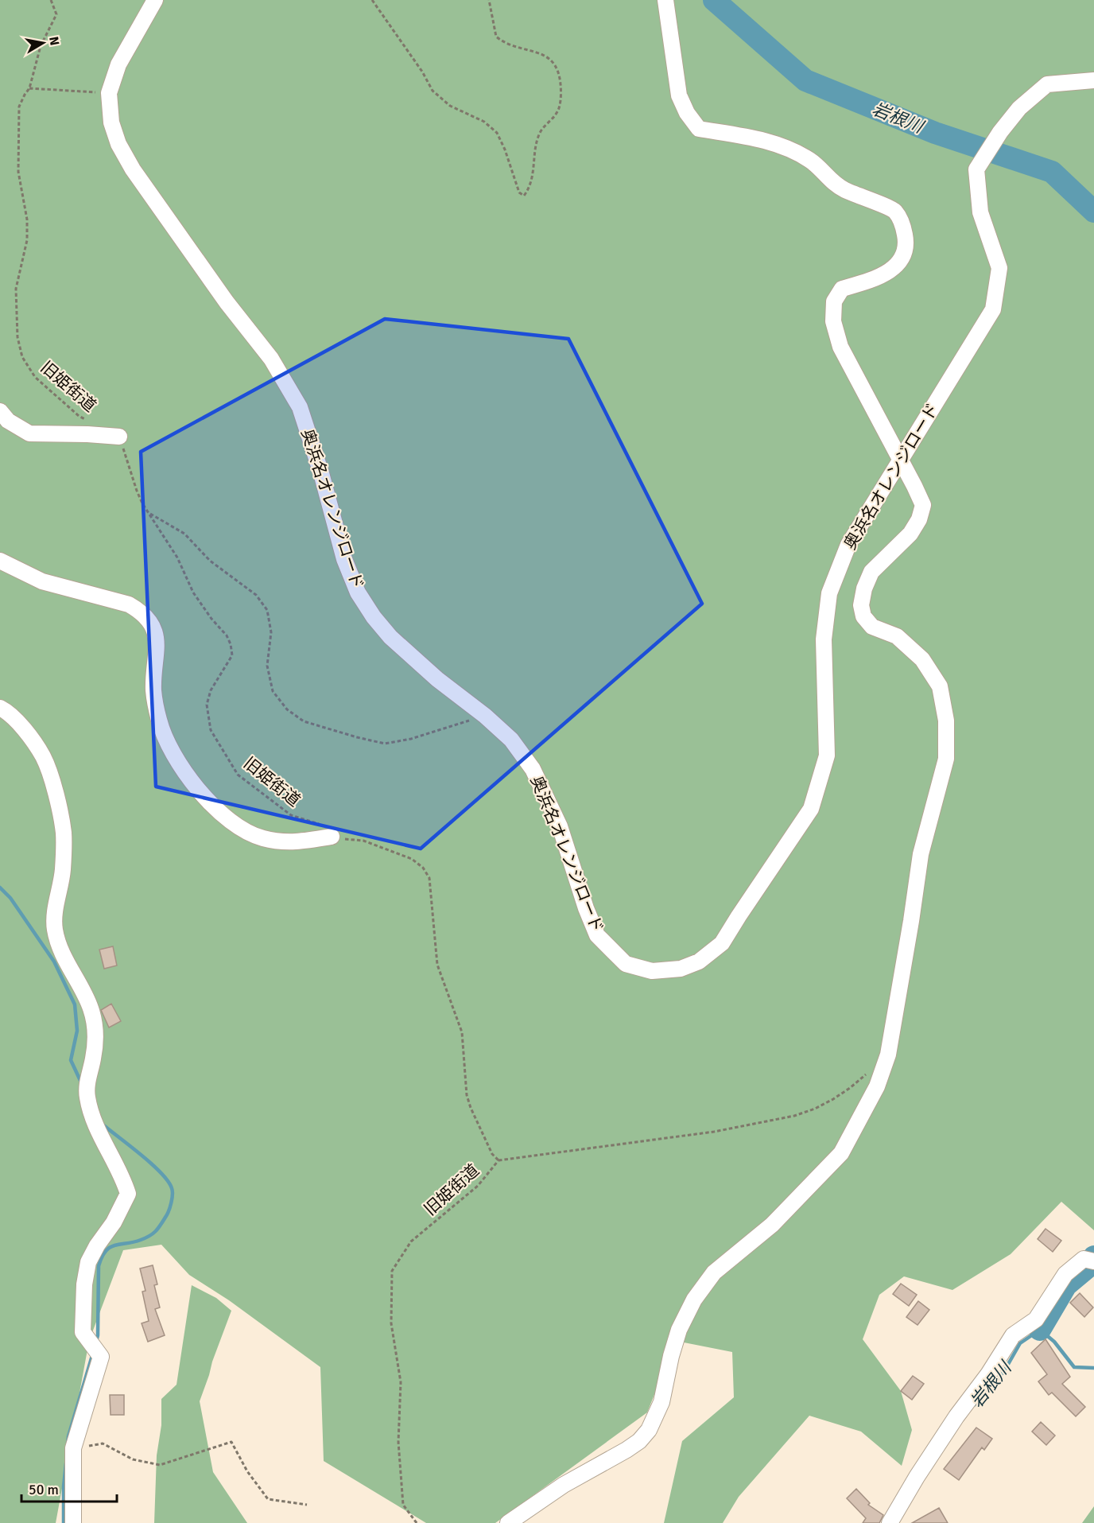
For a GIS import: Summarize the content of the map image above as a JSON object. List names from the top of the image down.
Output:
{
  "streets": {
    "street": ["奥浜名オレンジロード"],
    "path": ["旧姫街道"]
  },
  "water": ["岩根川"],
  "scale_bar": "50 m",
  "north": "right"
}
